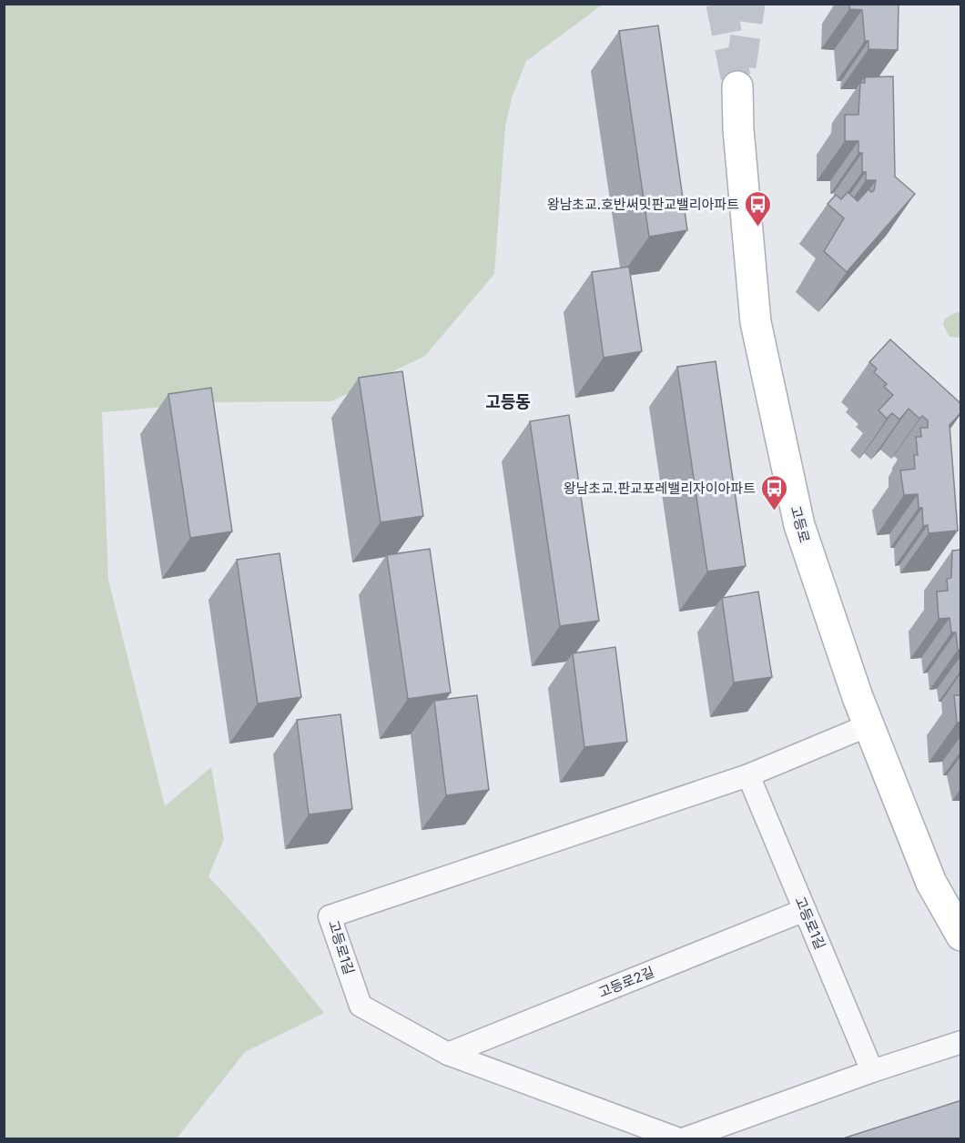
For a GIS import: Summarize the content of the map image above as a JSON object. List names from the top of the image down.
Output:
{
  "streets": {
    "street": ["고등로", "고등로1길", "고등로2길"]
  },
  "crossings": [
    ["고등로", "고등로1길"],
    ["고등로1길", "고등로2길"]
  ],
  "districts": ["고등동"],
  "places": {
    "bus stop": ["왕남초교.호반써밋판교밸리아파트", "왕남초교.판교포레밸리자이아파트"]
  }
}
